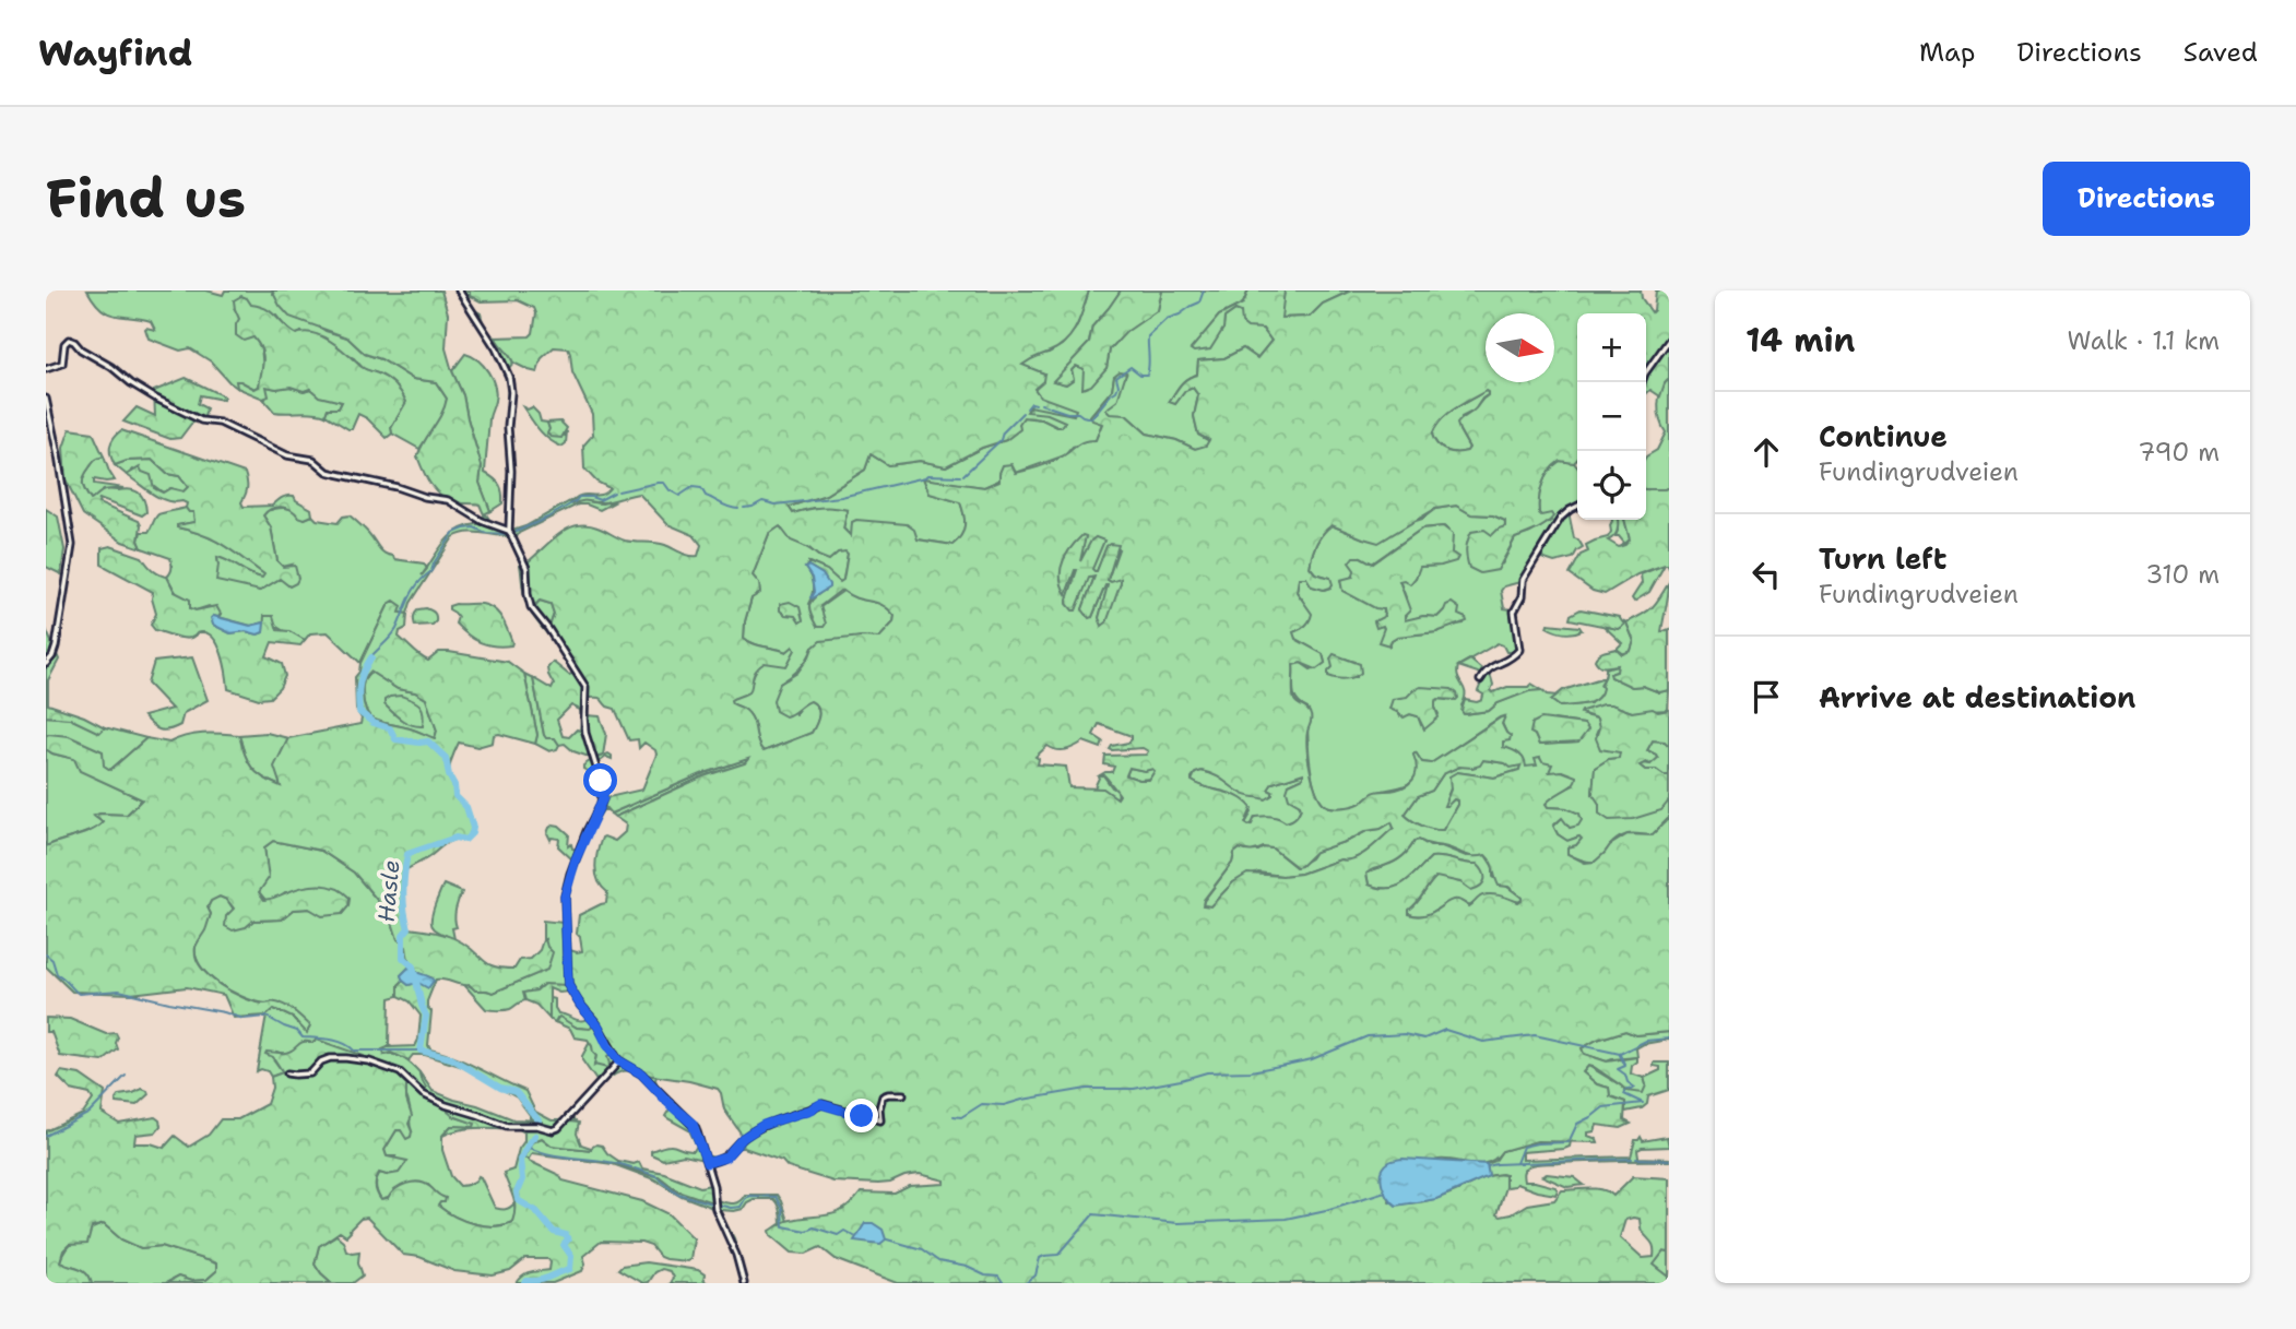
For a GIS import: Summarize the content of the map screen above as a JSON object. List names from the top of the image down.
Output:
{
  "water": ["Hasle"],
  "north": "right",
  "page": {
    "header": "Wayfind",
    "nav": ["Map", "Directions", "Saved"],
    "buttons": "Directions",
    "title": "Find us",
    "heading": ["14 min", "Walk · 1.1 km"],
    "map_buttons": ["+", "−"],
    "list": [
      ["Continue", "Fundingrudveien", "790 m"],
      ["Turn left", "Fundingrudveien", "310 m"],
      "Arrive at destination"
    ]
  }
}
